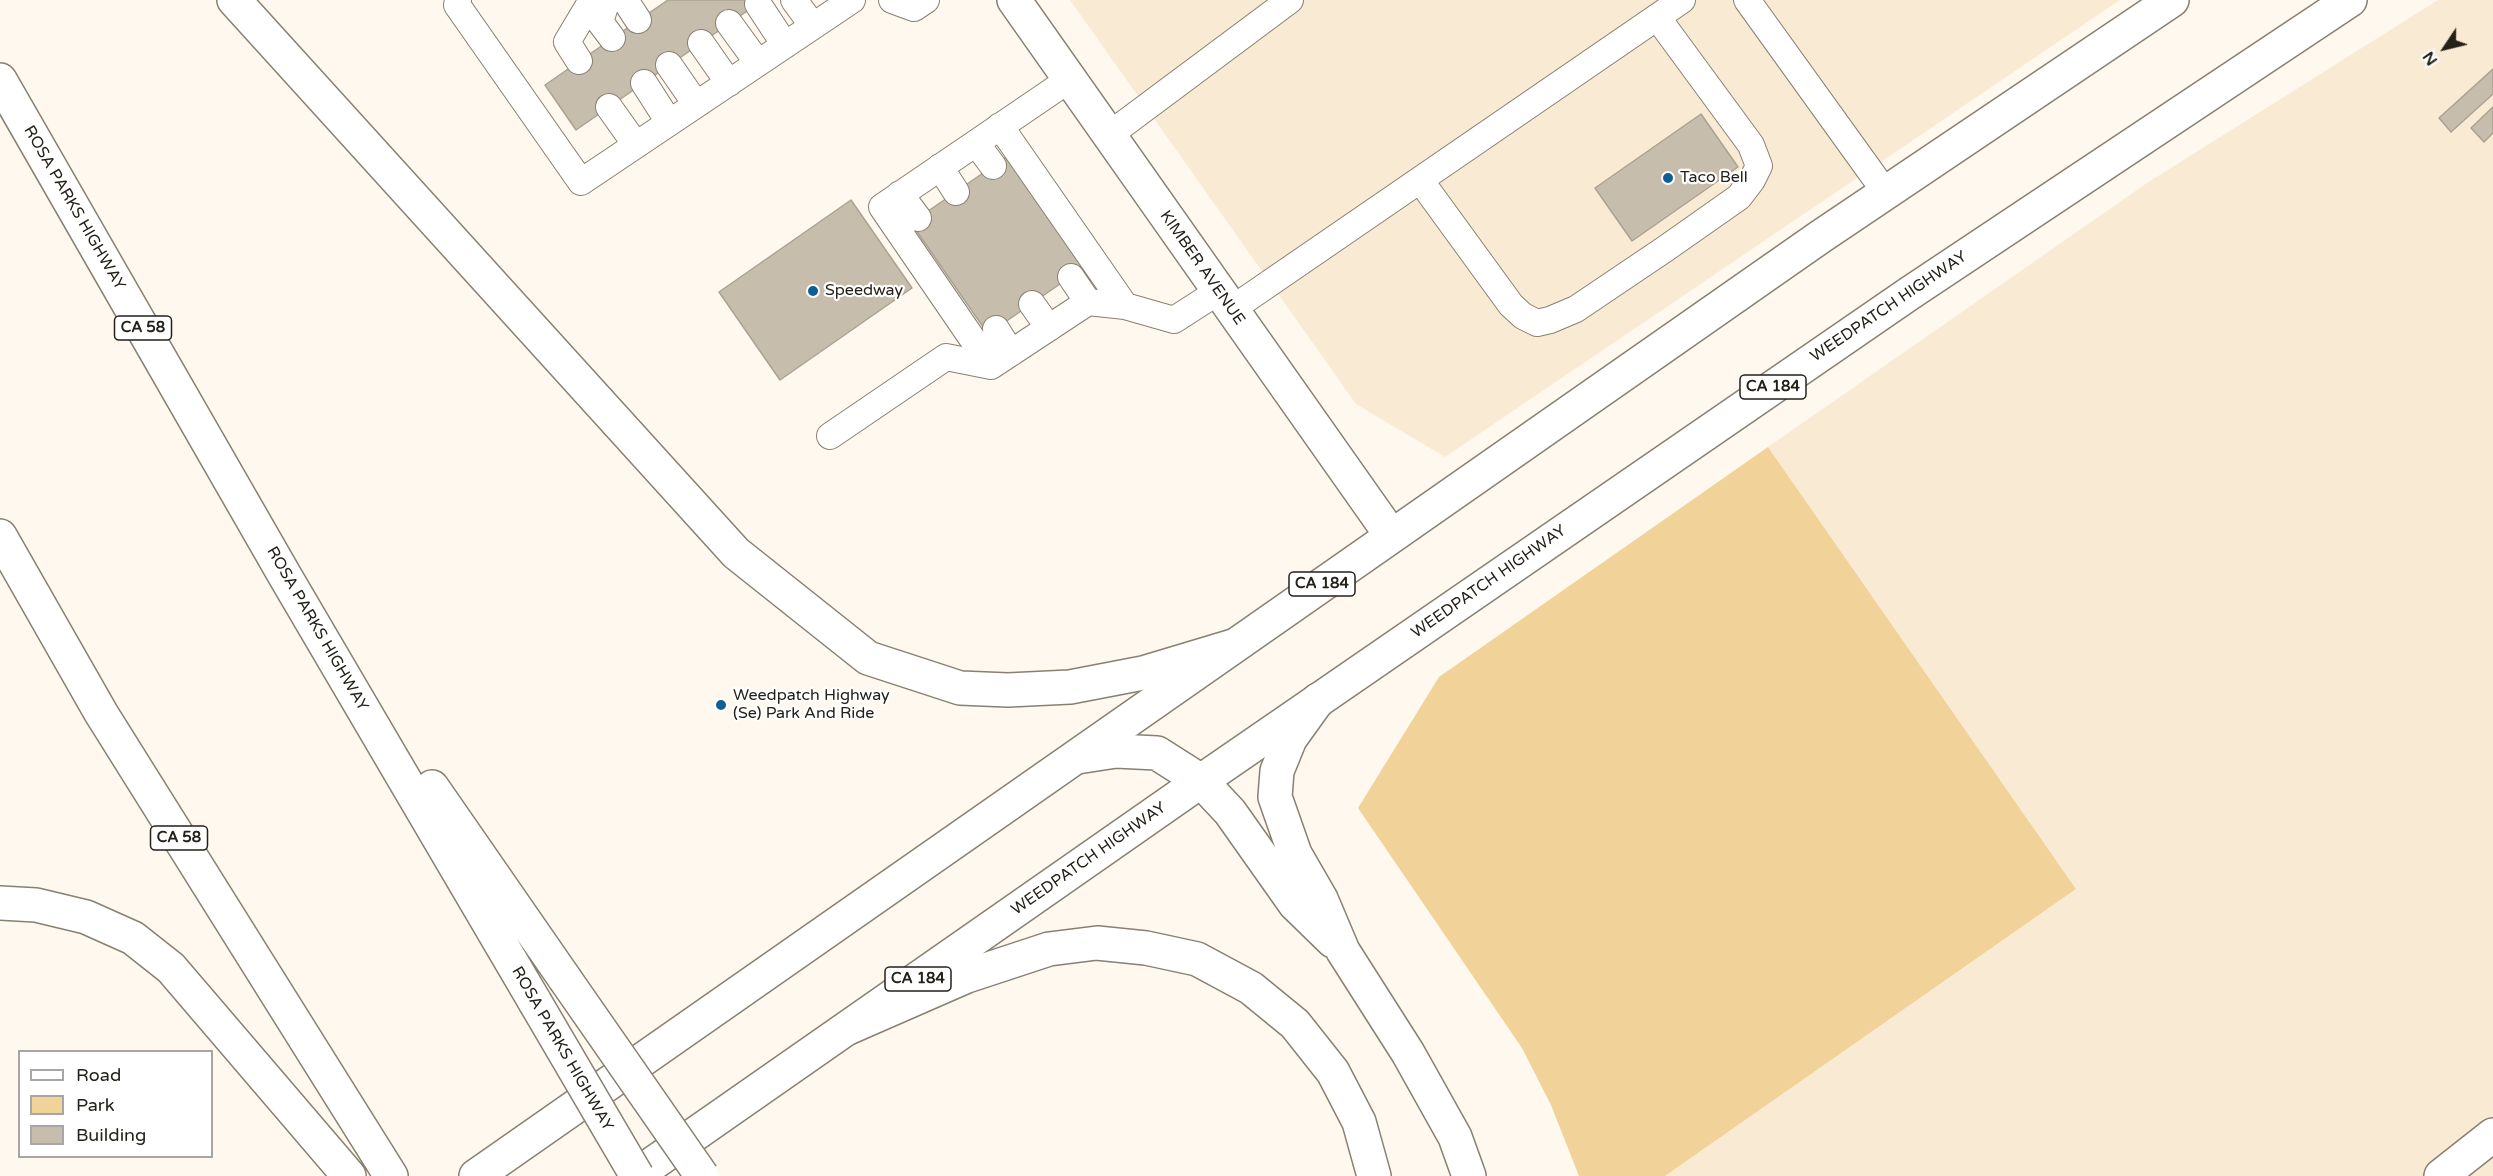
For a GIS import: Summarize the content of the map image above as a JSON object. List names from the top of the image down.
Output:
{
  "streets": {
    "main road": [
      "ROSA PARKS HIGHWAY",
      "KIMBER AVENUE",
      "WEEDPATCH HIGHWAY",
      "CA 58",
      "CA 184"
    ]
  },
  "crossings": [
    ["ROSA PARKS HIGHWAY", "WEEDPATCH HIGHWAY"],
    ["KIMBER AVENUE", "CA 184"]
  ],
  "places": ["Taco Bell", "Speedway", "Weedpatch Highway (Se) Park And Ride"],
  "legend": ["Road", "Park", "Building"],
  "north": "bottom left"
}
